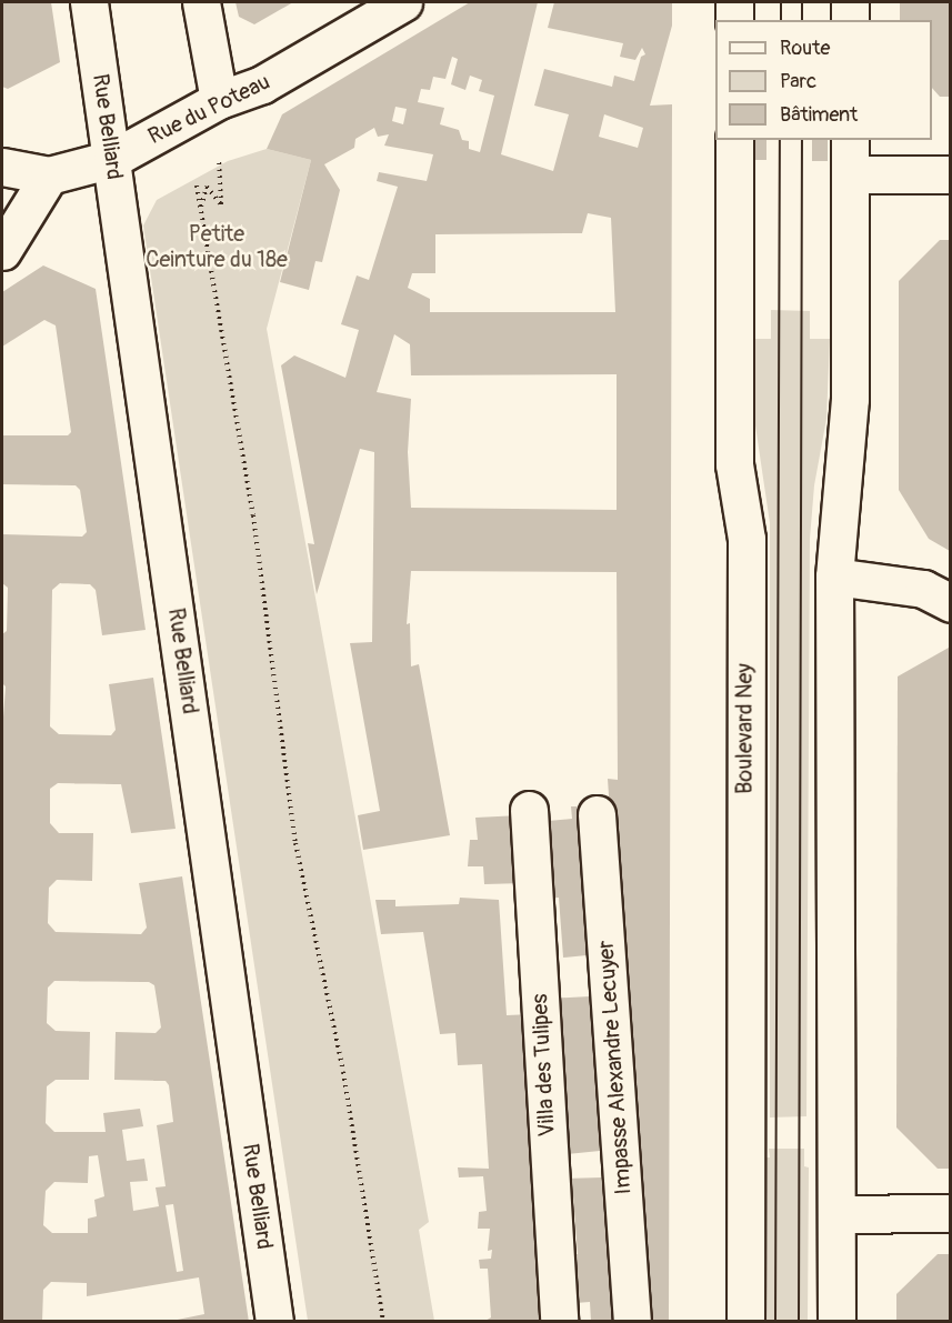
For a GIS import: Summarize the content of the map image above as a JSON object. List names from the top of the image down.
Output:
{
  "streets": {
    "main road": [
      "Rue du Poteau",
      "Rue Belliard",
      "Boulevard Ney",
      "Villa des Tulipes",
      "Impasse Alexandre Lecuyer"
    ]
  },
  "crossings": [
    ["Rue du Poteau", "Rue Belliard"]
  ],
  "parks": ["Petite Ceinture du 18e"],
  "legend": ["Route", "Parc", "Bâtiment"]
}
